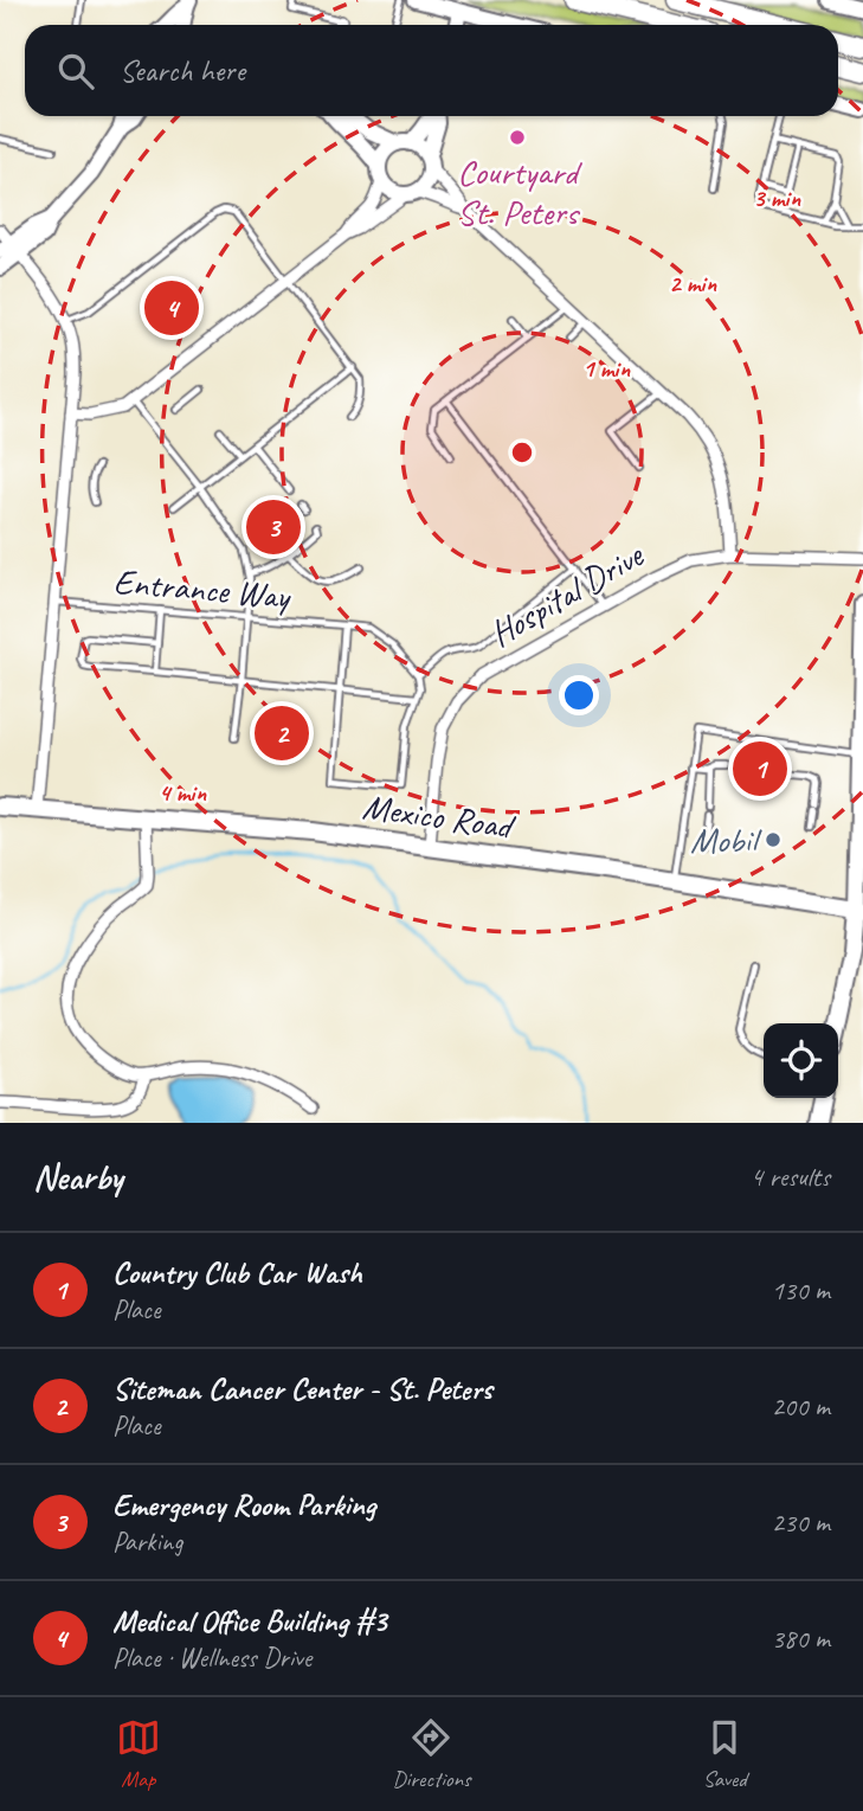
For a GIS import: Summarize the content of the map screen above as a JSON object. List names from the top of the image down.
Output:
{
  "streets": {
    "main road": ["Mexico Road"],
    "street": ["Hospital Drive"],
    "lane": ["Entrance Way"]
  },
  "crossings": [
    ["Hospital Drive", "Mexico Road"]
  ],
  "places": ["Courtyard St. Peters", "Mobil"],
  "page": {
    "search": "Search here",
    "pins": [
      "4",
      "3",
      "2",
      "1"
    ],
    "heading": ["Nearby", "4 results"],
    "list": [
      {
        "mark": "1",
        "name": "Country Club Car Wash",
        "note": "Place",
        "value": "130 m"
      },
      {
        "mark": "2",
        "name": "Siteman Cancer Center - St. Peters",
        "note": "Place",
        "value": "200 m"
      },
      {
        "mark": "3",
        "name": "Emergency Room Parking",
        "note": "Parking",
        "value": "230 m"
      },
      {
        "mark": "4",
        "name": "Medical Office Building #3",
        "note": "Place · Wellness Drive",
        "value": "380 m"
      }
    ],
    "nav": ["Map", "Directions", "Saved"]
  },
  "rings": [
    "3 min",
    "2 min",
    "1 min",
    "4 min"
  ]
}
